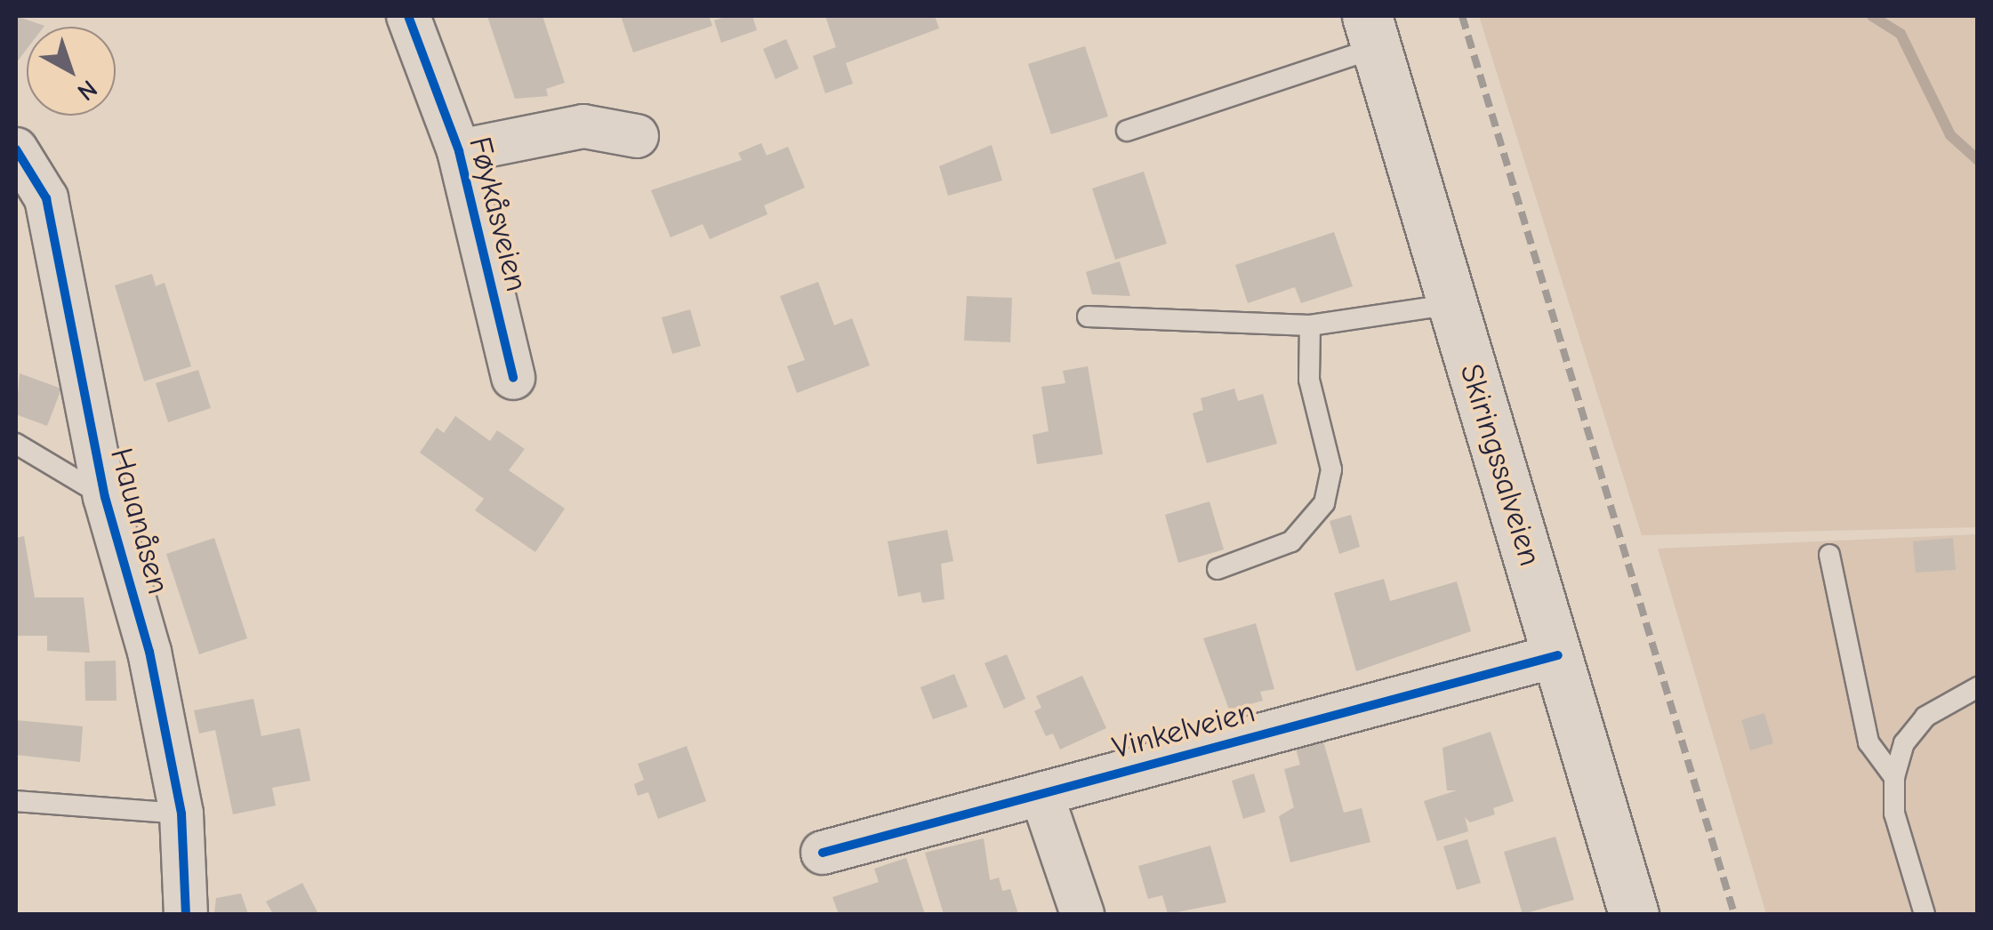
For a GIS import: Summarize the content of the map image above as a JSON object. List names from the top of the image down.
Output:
{
  "streets": {
    "main road": ["Skiringssalveien"],
    "street": ["Føykåsveien", "Hauanåsen", "Vinkelveien"]
  },
  "crossings": [
    ["Skiringssalveien", "Vinkelveien"]
  ],
  "north": "bottom right"
}
